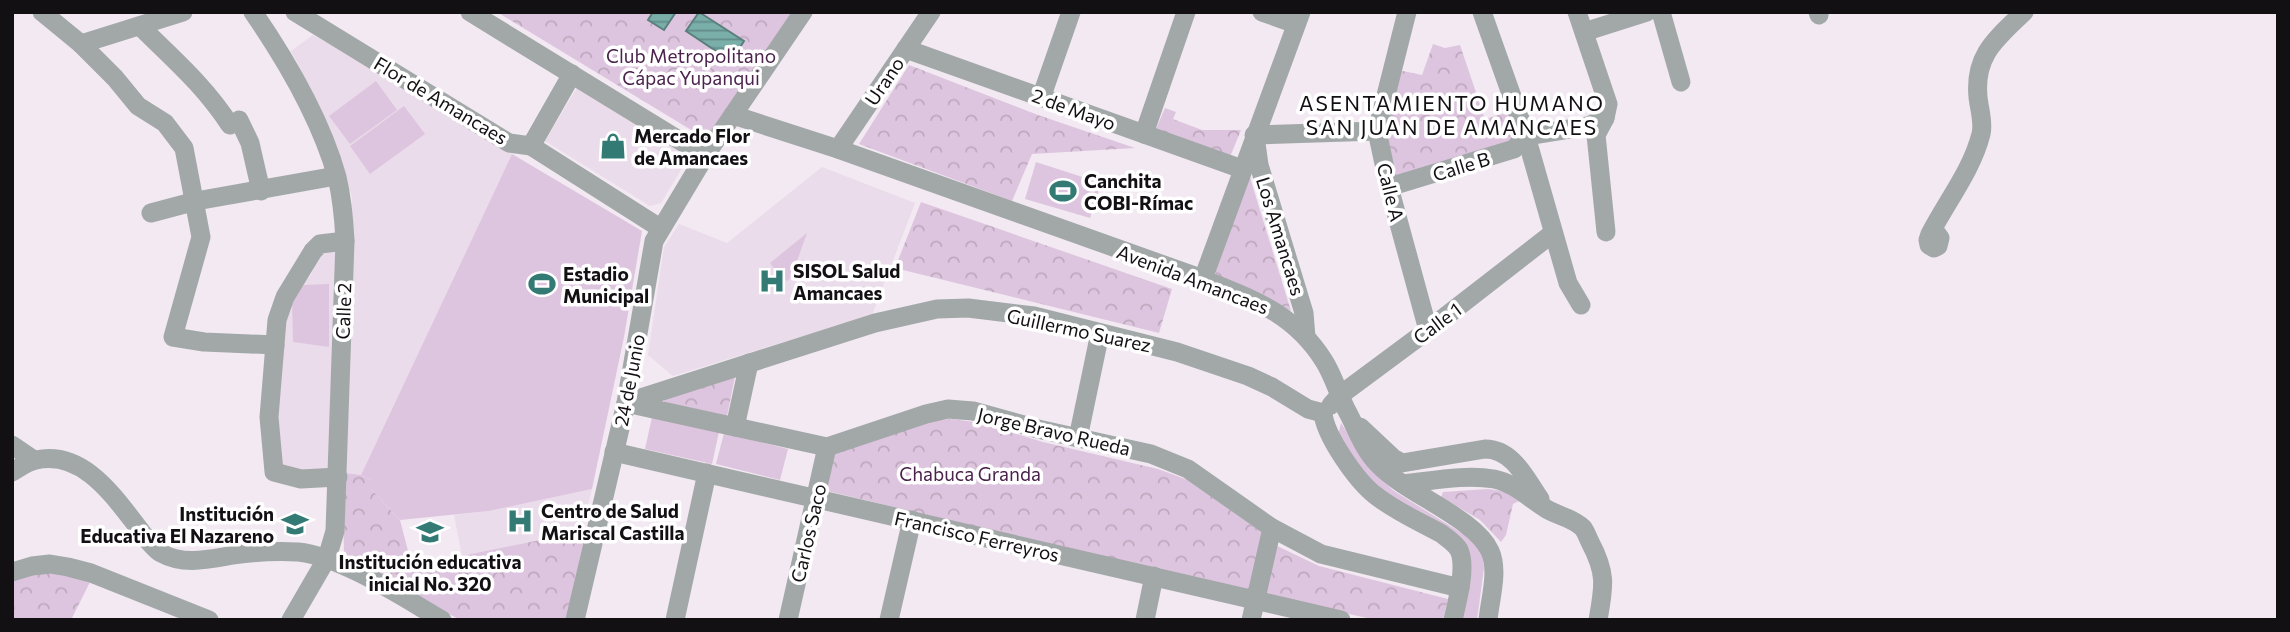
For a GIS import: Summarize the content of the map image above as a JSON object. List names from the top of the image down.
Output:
{
  "streets": {
    "street": [
      "Urano",
      "Flor de Amancaes",
      "2 de Mayo",
      "Calle B",
      "Calle A",
      "Los Amancaes",
      "Avenida Amancaes",
      "Calle 2",
      "Calle 1",
      "Guillermo Suarez",
      "24 de Junio",
      "Jorge Bravo Rueda",
      "Carlos Saco",
      "Francisco Ferreyros"
    ]
  },
  "crossings": [
    ["Urano", "2 de Mayo"],
    ["Urano", "Avenida Amancaes"],
    ["Flor de Amancaes", "24 de Junio"],
    ["Calle B", "Calle A"],
    ["Calle A", "Calle 1"],
    ["Los Amancaes", "Avenida Amancaes"],
    ["Avenida Amancaes", "Calle 1"],
    ["Avenida Amancaes", "24 de Junio"],
    ["Calle 1", "Guillermo Suarez"],
    ["Guillermo Suarez", "24 de Junio"],
    ["24 de Junio", "Francisco Ferreyros"],
    ["Jorge Bravo Rueda", "Carlos Saco"],
    ["Carlos Saco", "Francisco Ferreyros"]
  ],
  "districts": ["ASENTAMIENTO HUMANO SAN JUAN DE AMANCAES"],
  "parks": ["Club Metropolitano Cápac Yupanqui", "Chabuca Granda"],
  "places": {
    "shop": ["Mercado Flor de Amancaes"],
    "sports": ["Canchita COBI-Rímac", "Estadio Municipal"],
    "hospital": ["SISOL Salud Amancaes", "Centro de Salud Mariscal Castilla"],
    "school or university": ["Institución Educativa El Nazareno", "Institución educativa inicial No. 320"]
  }
}
